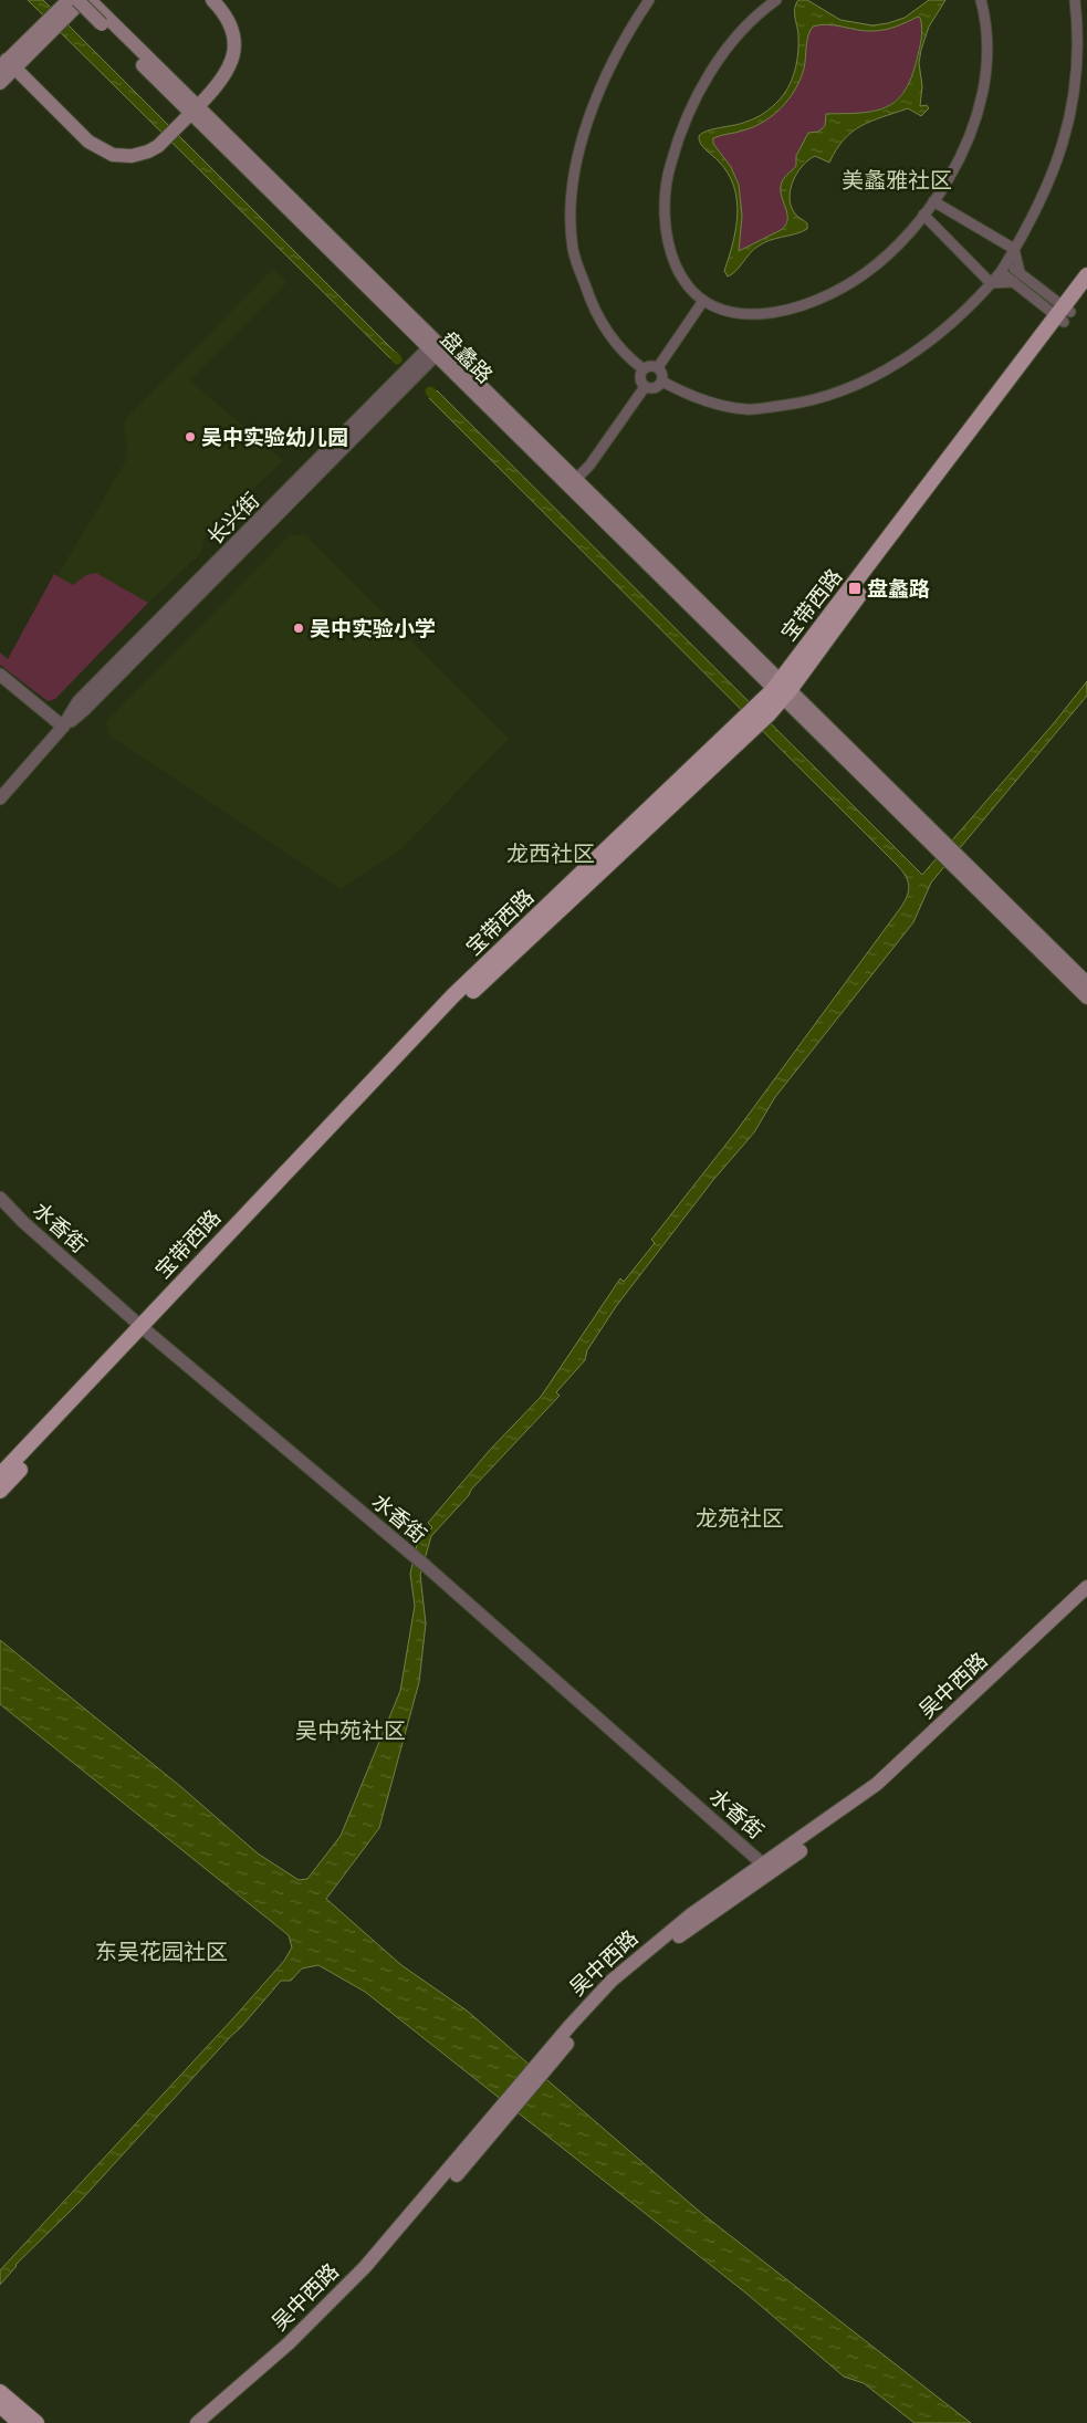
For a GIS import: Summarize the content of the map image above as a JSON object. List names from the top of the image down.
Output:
{
  "streets": {
    "main road": ["盘蠡路", "宝带西路", "吴中西路"],
    "street": ["长兴街", "水香街"]
  },
  "crossings": [
    ["盘蠡路", "长兴街"],
    ["盘蠡路", "宝带西路"],
    ["宝带西路", "水香街"],
    ["水香街", "吴中西路"]
  ],
  "districts": [
    "美蠡雅社区",
    "龙西社区",
    "龙苑社区",
    "吴中苑社区",
    "东吴花园社区"
  ],
  "places": {
    "other": ["吴中实验幼儿园", "吴中实验小学"],
    "transit": ["盘蠡路"]
  }
}
